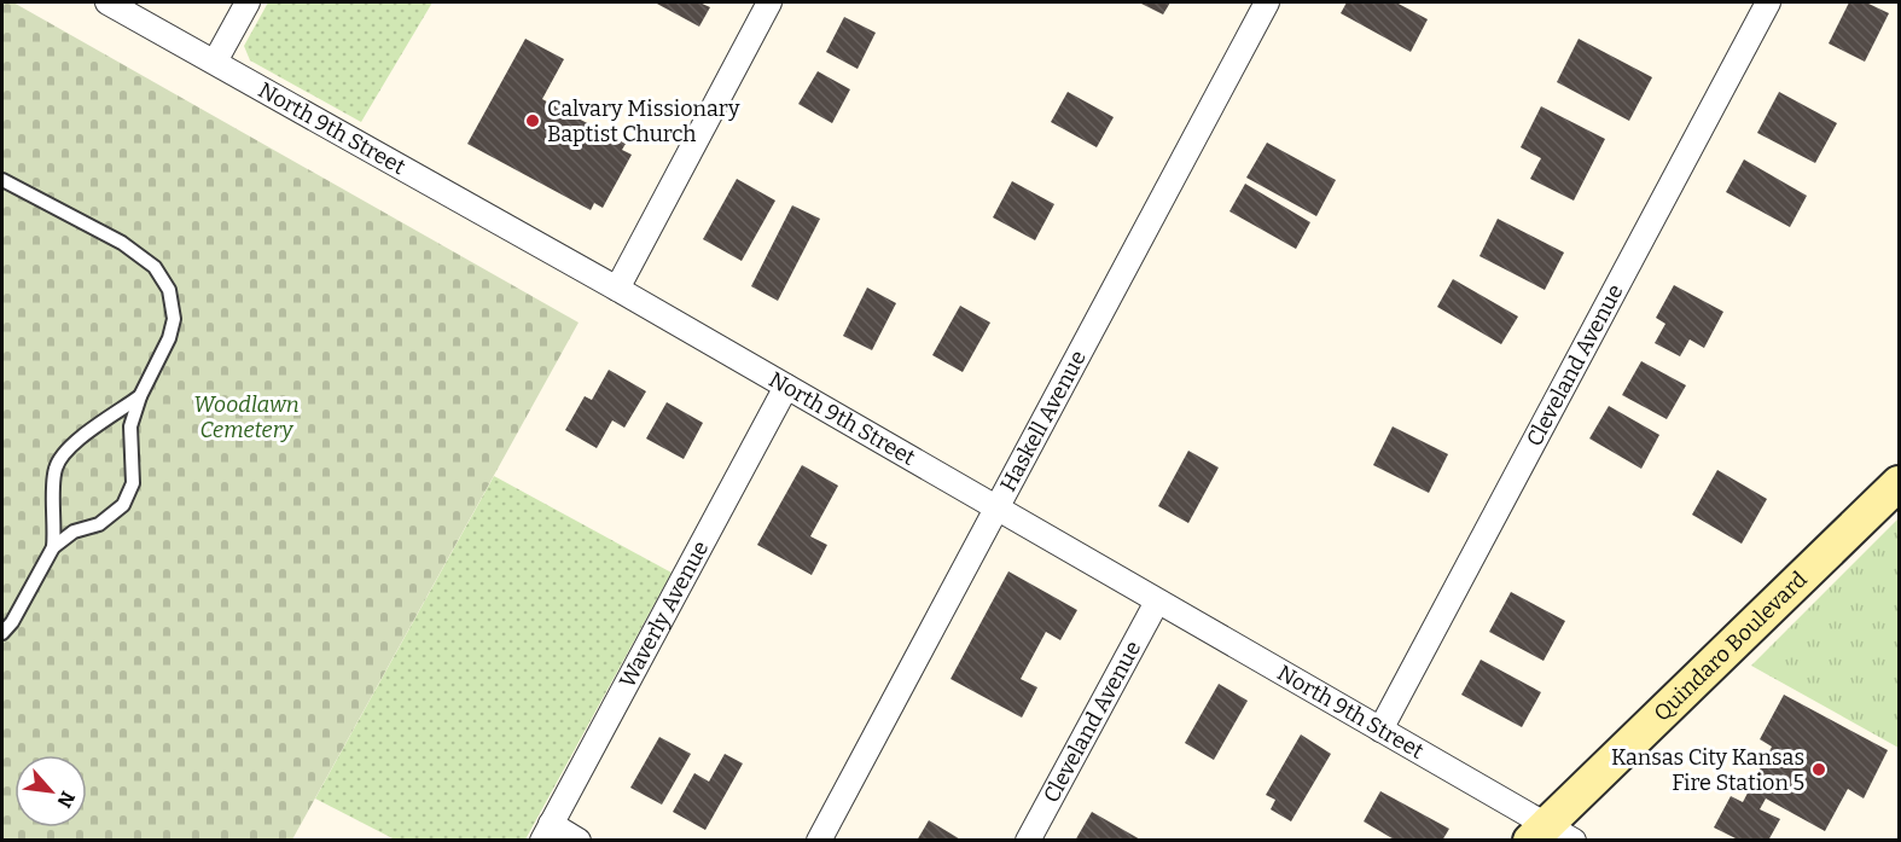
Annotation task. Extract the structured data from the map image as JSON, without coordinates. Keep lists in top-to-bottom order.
{
  "streets": {
    "main road": ["Quindaro Boulevard"],
    "street": [
      "North 9th Street",
      "Cleveland Avenue",
      "Haskell Avenue",
      "Waverly Avenue"
    ]
  },
  "crossings": [
    ["North 9th Street", "Cleveland Avenue"],
    ["North 9th Street", "Haskell Avenue"],
    ["North 9th Street", "Waverly Avenue"],
    ["North 9th Street", "Quindaro Boulevard"]
  ],
  "parks": ["Woodlawn Cemetery"],
  "places": ["Calvary Missionary Baptist Church", "Kansas City Kansas Fire Station 5"],
  "north": "bottom right"
}
